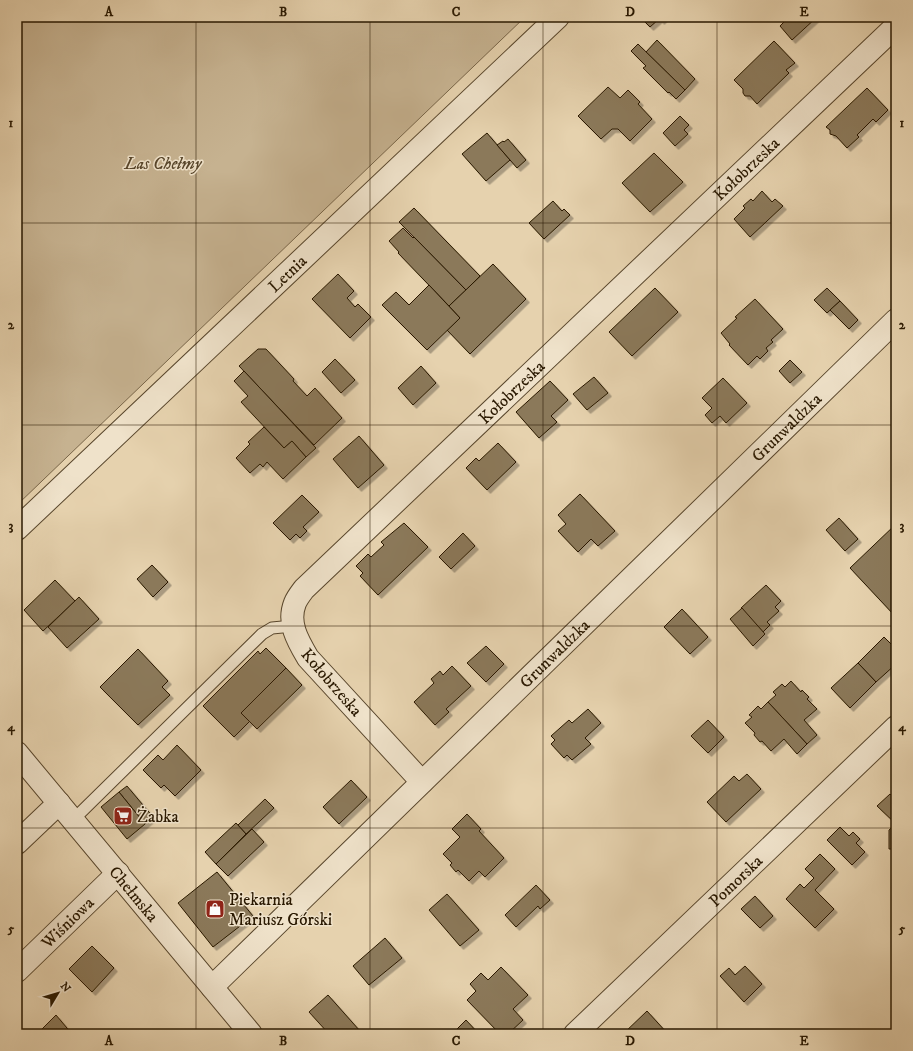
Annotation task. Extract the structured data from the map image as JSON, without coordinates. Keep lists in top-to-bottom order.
{
  "streets": {
    "street": [
      "Kołobrzeska",
      "Letnia",
      "Grunwaldzka",
      "Pomorska",
      "Chełmska",
      "Wiśniowa"
    ]
  },
  "crossings": [
    ["Kołobrzeska", "Grunwaldzka"],
    ["Grunwaldzka", "Chełmska"],
    ["Chełmska", "Wiśniowa"]
  ],
  "parks": ["Las Chełmy"],
  "places": {
    "supermarket": ["Żabka"],
    "shop": ["Piekarnia Mariusz Górski"]
  },
  "north": "top right",
  "grid": {
    "columns": [
      "A",
      "B",
      "C",
      "D",
      "E"
    ],
    "rows": [
      "1",
      "2",
      "3",
      "4",
      "5"
    ]
  }
}
